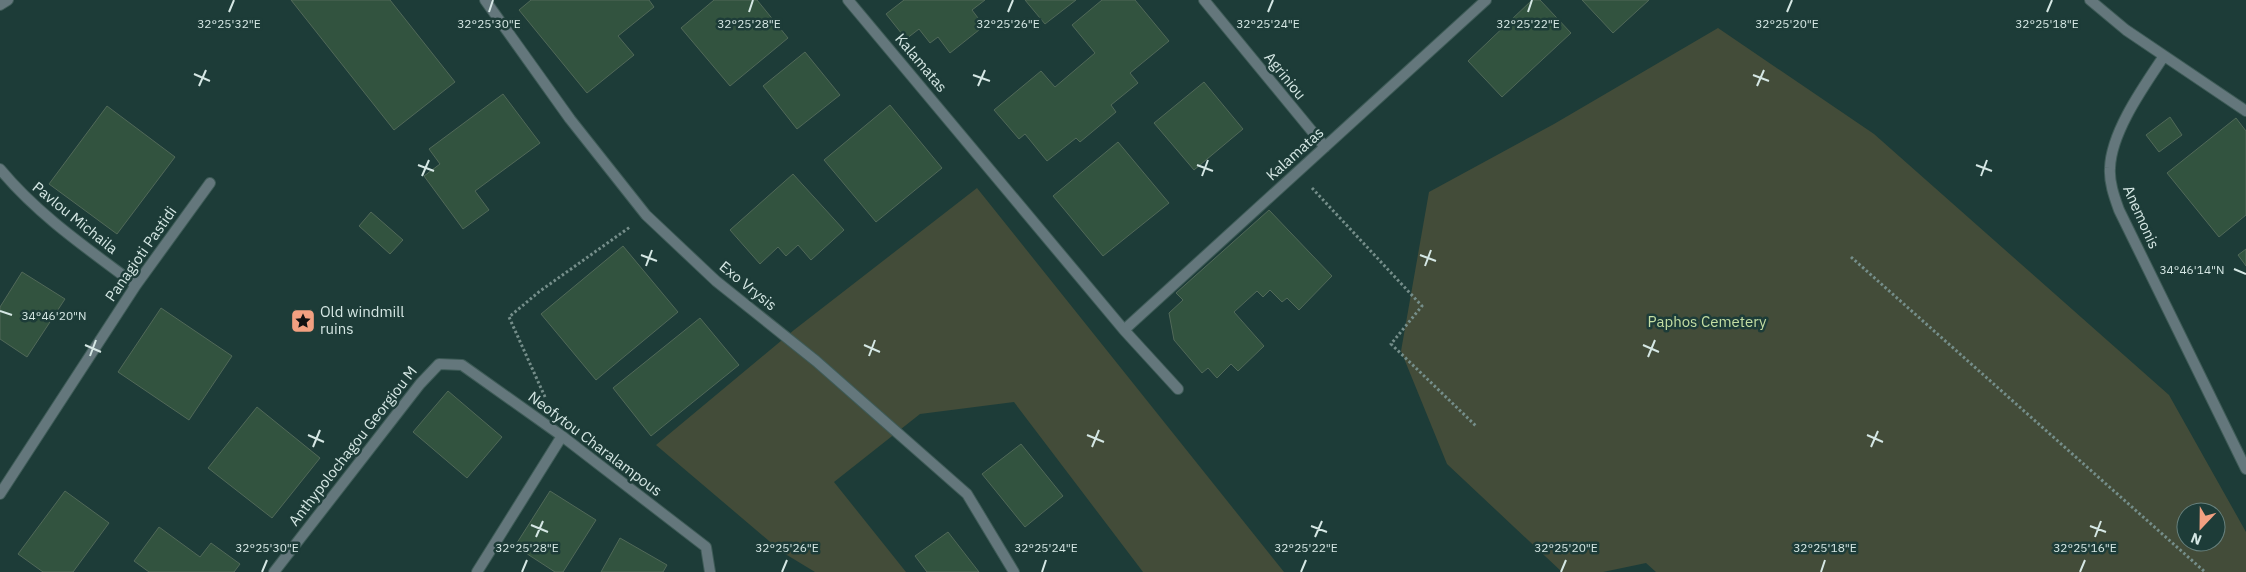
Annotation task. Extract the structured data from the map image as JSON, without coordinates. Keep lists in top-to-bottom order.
{
  "streets": {
    "street": [
      "Kalamatas",
      "Agriniou",
      "Anemonis",
      "Pavlou Michaila",
      "Panagioti Pastidi",
      "Exo Vrysis",
      "Neofytou Charalampous",
      "Anthypolochagou Georgiou M"
    ]
  },
  "crossings": [
    ["Kalamatas", "Agriniou"],
    ["Pavlou Michaila", "Panagioti Pastidi"],
    ["Neofytou Charalampous", "Anthypolochagou Georgiou M"]
  ],
  "parks": ["Paphos Cemetery"],
  "places": {
    "place": ["Old windmill ruins"]
  },
  "north": "bottom",
  "coordinates": [
    "32°25'26\"E",
    "32°25'24\"E",
    "32°25'20\"E",
    "32°25'18\"E",
    "32°25'32\"E",
    "32°25'30\"E",
    "32°25'28\"E",
    "32°25'22\"E",
    "34°46'14\"N",
    "34°46'20\"N",
    "32°25'16\"E"
  ]
}
